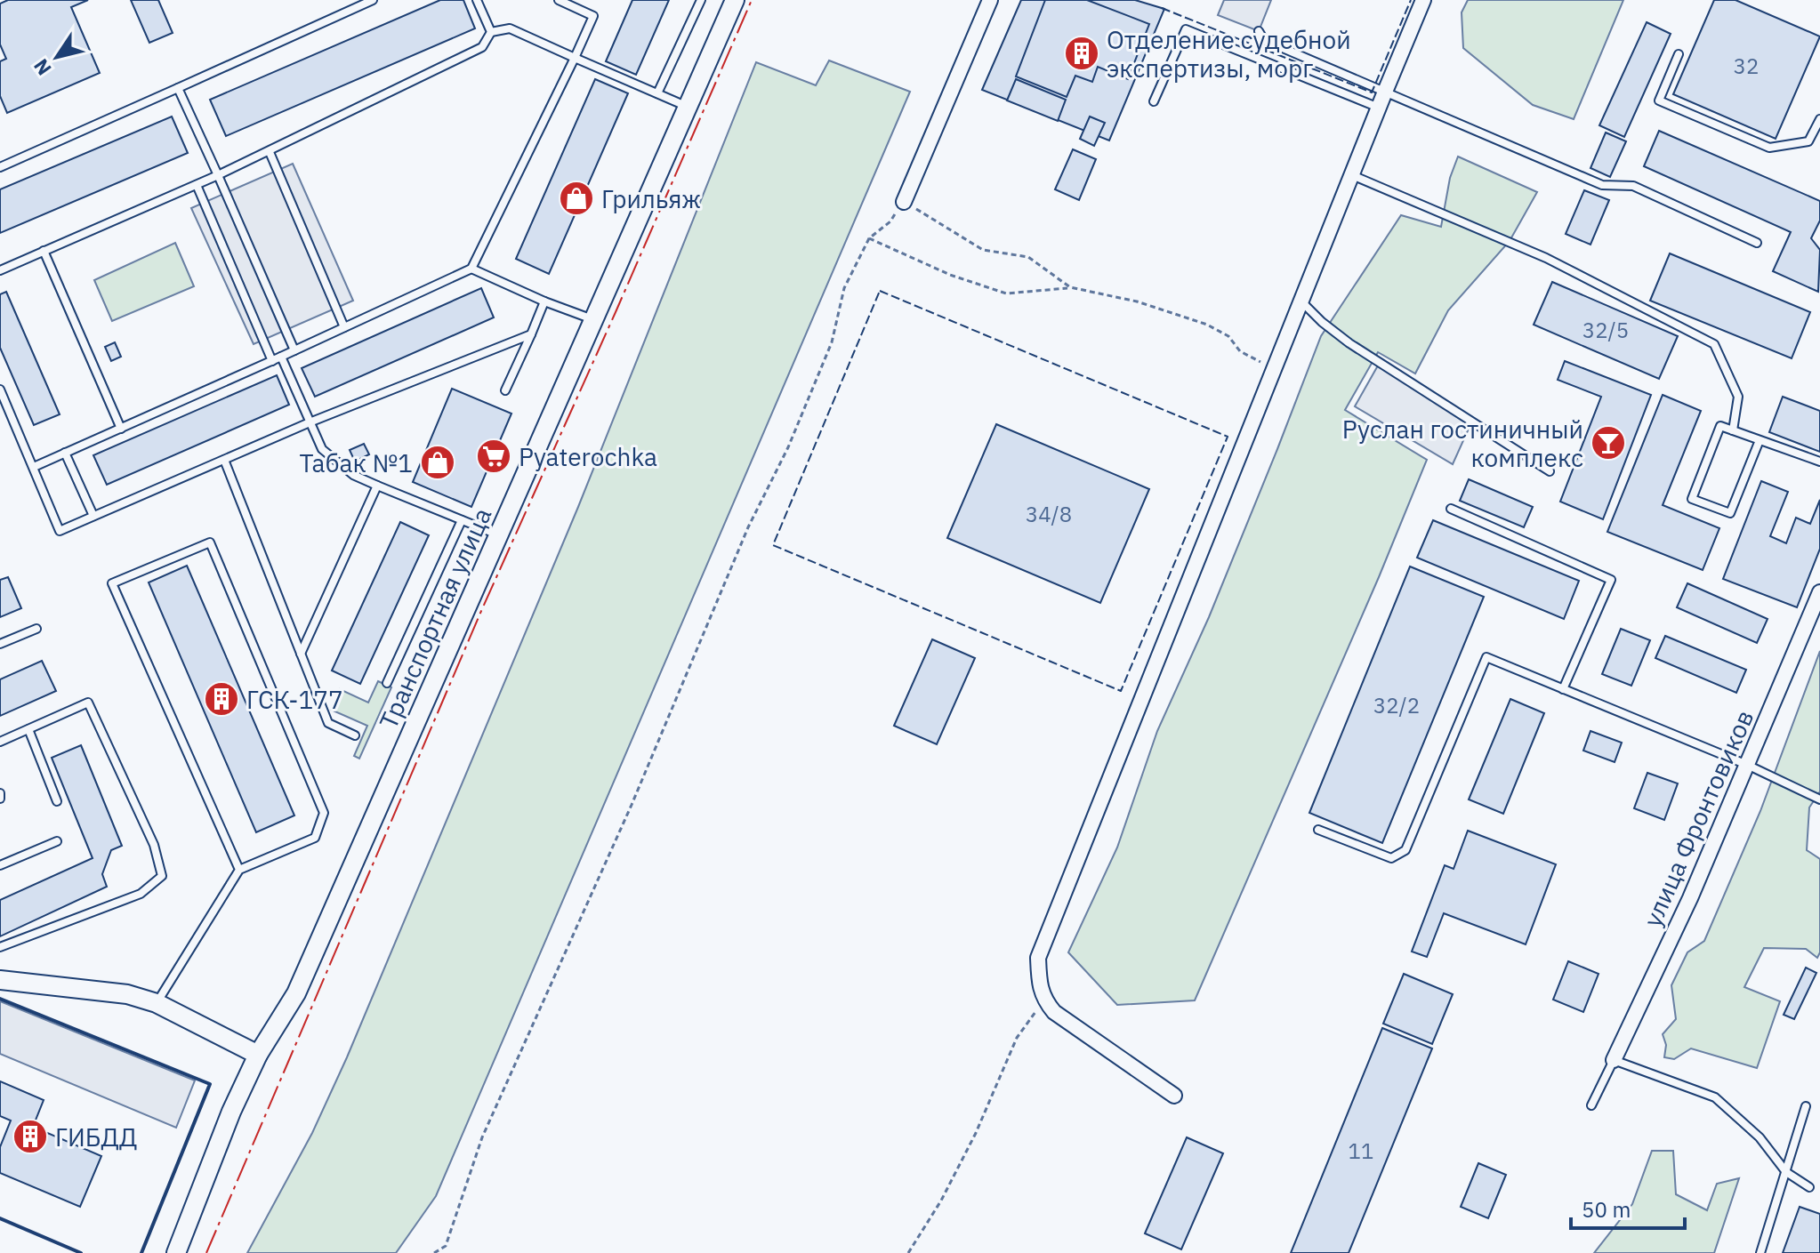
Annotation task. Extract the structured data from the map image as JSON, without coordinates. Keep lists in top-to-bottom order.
{
  "streets": {
    "street": ["Транспортная улица", "улица Фронтовиков"]
  },
  "places": {
    "building": ["Отделение судебной экспертизы, морг", "ГСК-177", "ГИБДД"],
    "shop": ["Грильяж", "Табак №1"],
    "bar": ["Руслан гостиничный комплекс"],
    "supermarket": ["Pyaterochka"]
  },
  "house_numbers": [
    "32",
    "32/5",
    "34/8",
    "32/2",
    "11"
  ],
  "scale_bar": "50 m",
  "north": "bottom left"
}
